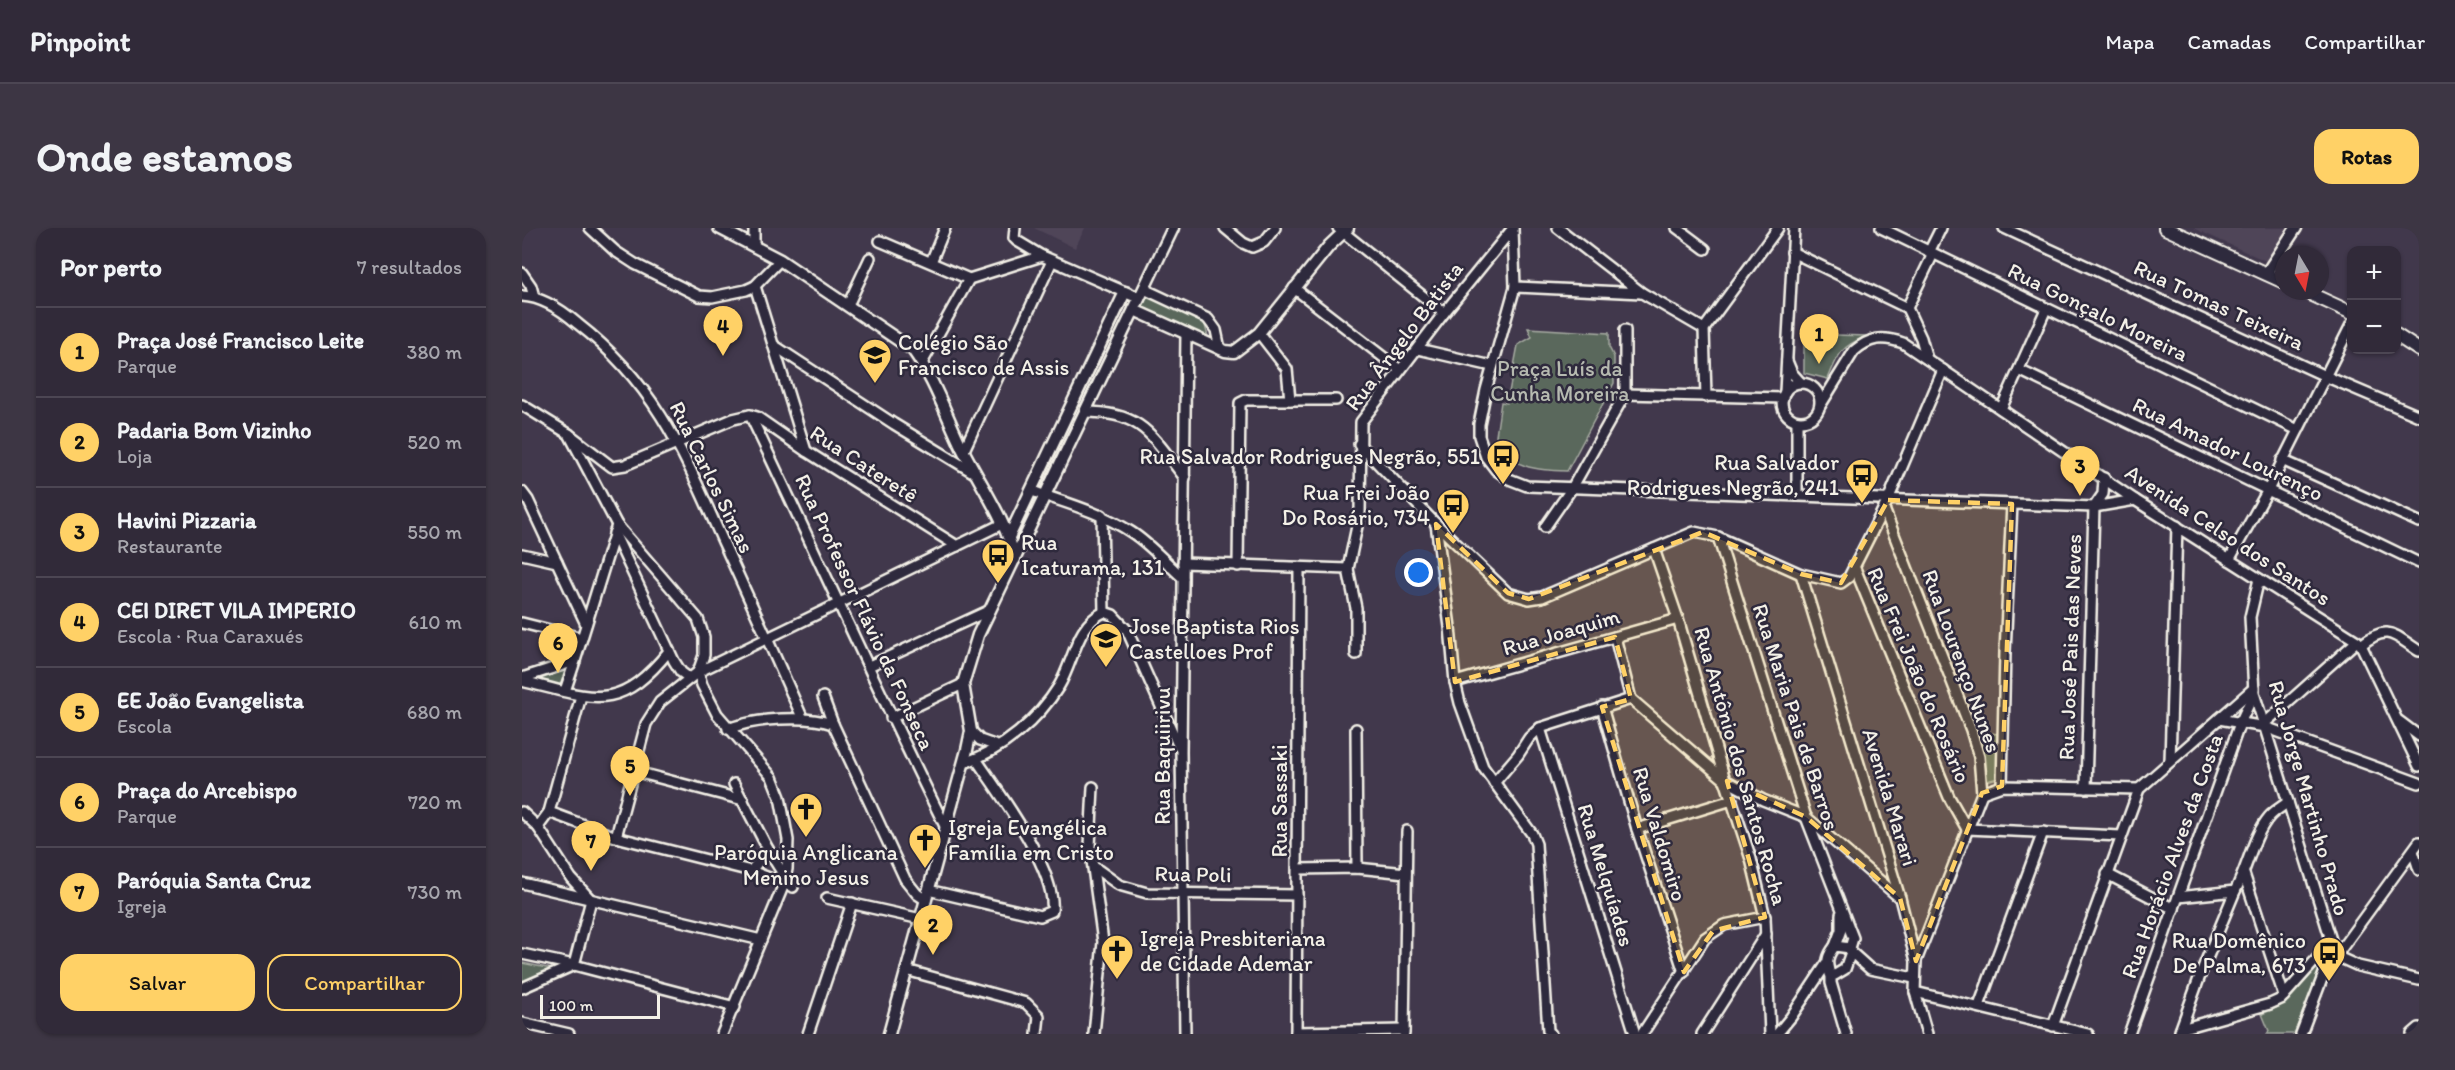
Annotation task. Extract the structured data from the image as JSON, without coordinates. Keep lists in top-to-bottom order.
{
  "streets": {
    "street": [
      "Rua Tomas Teixeira",
      "Rua Gonçalo Moreira",
      "Rua Ângelo Batista",
      "Rua Amador Lourenço",
      "Rua Cateretê",
      "Rua Carlos Simas",
      "Avenida Celso dos Santos",
      "Rua Professor Flávio da Fonseca",
      "Rua Joaquim",
      "Rua José Pais das Neves",
      "Rua Lourenço Nunes",
      "Rua Frei João do Rosário",
      "Rua Maria Pais de Barros",
      "Rua Baquiirivu",
      "Rua Antônio dos Santos Rocha",
      "Avenida Marari",
      "Rua Jorge Martinho Prado",
      "Rua Sassaki",
      "Rua Valdomiro",
      "Rua Horácio Alves da Costa",
      "Rua Poli",
      "Rua Melquíades"
    ]
  },
  "crossings": [
    ["Rua Ângelo Batista", "Rua Frei João do Rosário"],
    ["Rua Cateretê", "Rua Professor Flávio da Fonseca"],
    ["Avenida Celso dos Santos", "Rua José Pais das Neves"],
    ["Avenida Celso dos Santos", "Rua Jorge Martinho Prado"],
    ["Rua Joaquim", "Rua Antônio dos Santos Rocha"],
    ["Rua Lourenço Nunes", "Rua Frei João do Rosário"],
    ["Rua Lourenço Nunes", "Avenida Marari"],
    ["Rua Frei João do Rosário", "Rua Maria Pais de Barros"],
    ["Rua Frei João do Rosário", "Rua Antônio dos Santos Rocha"],
    ["Rua Frei João do Rosário", "Avenida Marari"],
    ["Rua Baquiirivu", "Rua Poli"],
    ["Rua Jorge Martinho Prado", "Rua Horácio Alves da Costa"],
    ["Rua Sassaki", "Rua Poli"]
  ],
  "parks": ["Praça Luís da Cunha Moreira"],
  "places": {
    "school or university": ["Colégio São Francisco de Assis", "Jose Baptista Rios Castelloes Prof"],
    "bus stop": [
      "Rua Salvador Rodrigues Negrão, 551",
      "Rua Salvador Rodrigues Negrão, 241",
      "Rua Frei João Do Rosário, 734",
      "Rua Icaturama, 131",
      "Rua Domênico De Palma, 673"
    ],
    "church": ["Paróquia Anglicana Menino Jesus", "Igreja Evangélica Família em Cristo", "Igreja Presbiteriana de Cidade Ademar"]
  },
  "scale_bar": "100 m",
  "north": "bottom",
  "page": {
    "header": "Pinpoint",
    "nav": ["Mapa", "Camadas", "Compartilhar"],
    "buttons": [
      "Rotas",
      ["Salvar", "Compartilhar"]
    ],
    "title": "Onde estamos",
    "heading": ["Por perto", "7 resultados"],
    "map_buttons": ["+", "−"],
    "list": [
      {
        "mark": "1",
        "name": "Praça José Francisco Leite",
        "note": "Parque",
        "value": "380 m"
      },
      {
        "mark": "2",
        "name": "Padaria Bom Vizinho",
        "note": "Loja",
        "value": "520 m"
      },
      {
        "mark": "3",
        "name": "Havini Pizzaria",
        "note": "Restaurante",
        "value": "550 m"
      },
      {
        "mark": "4",
        "name": "CEI DIRET VILA IMPERIO",
        "note": "Escola · Rua Caraxués",
        "value": "610 m"
      },
      {
        "mark": "5",
        "name": "EE João Evangelista",
        "note": "Escola",
        "value": "680 m"
      },
      {
        "mark": "6",
        "name": "Praça do Arcebispo",
        "note": "Parque",
        "value": "720 m"
      },
      {
        "mark": "7",
        "name": "Paróquia Santa Cruz",
        "note": "Igreja",
        "value": "730 m"
      }
    ],
    "pins": [
      "4",
      "1",
      "3",
      "6",
      "5",
      "7",
      "2"
    ],
    "scale": "100 m"
  }
}
